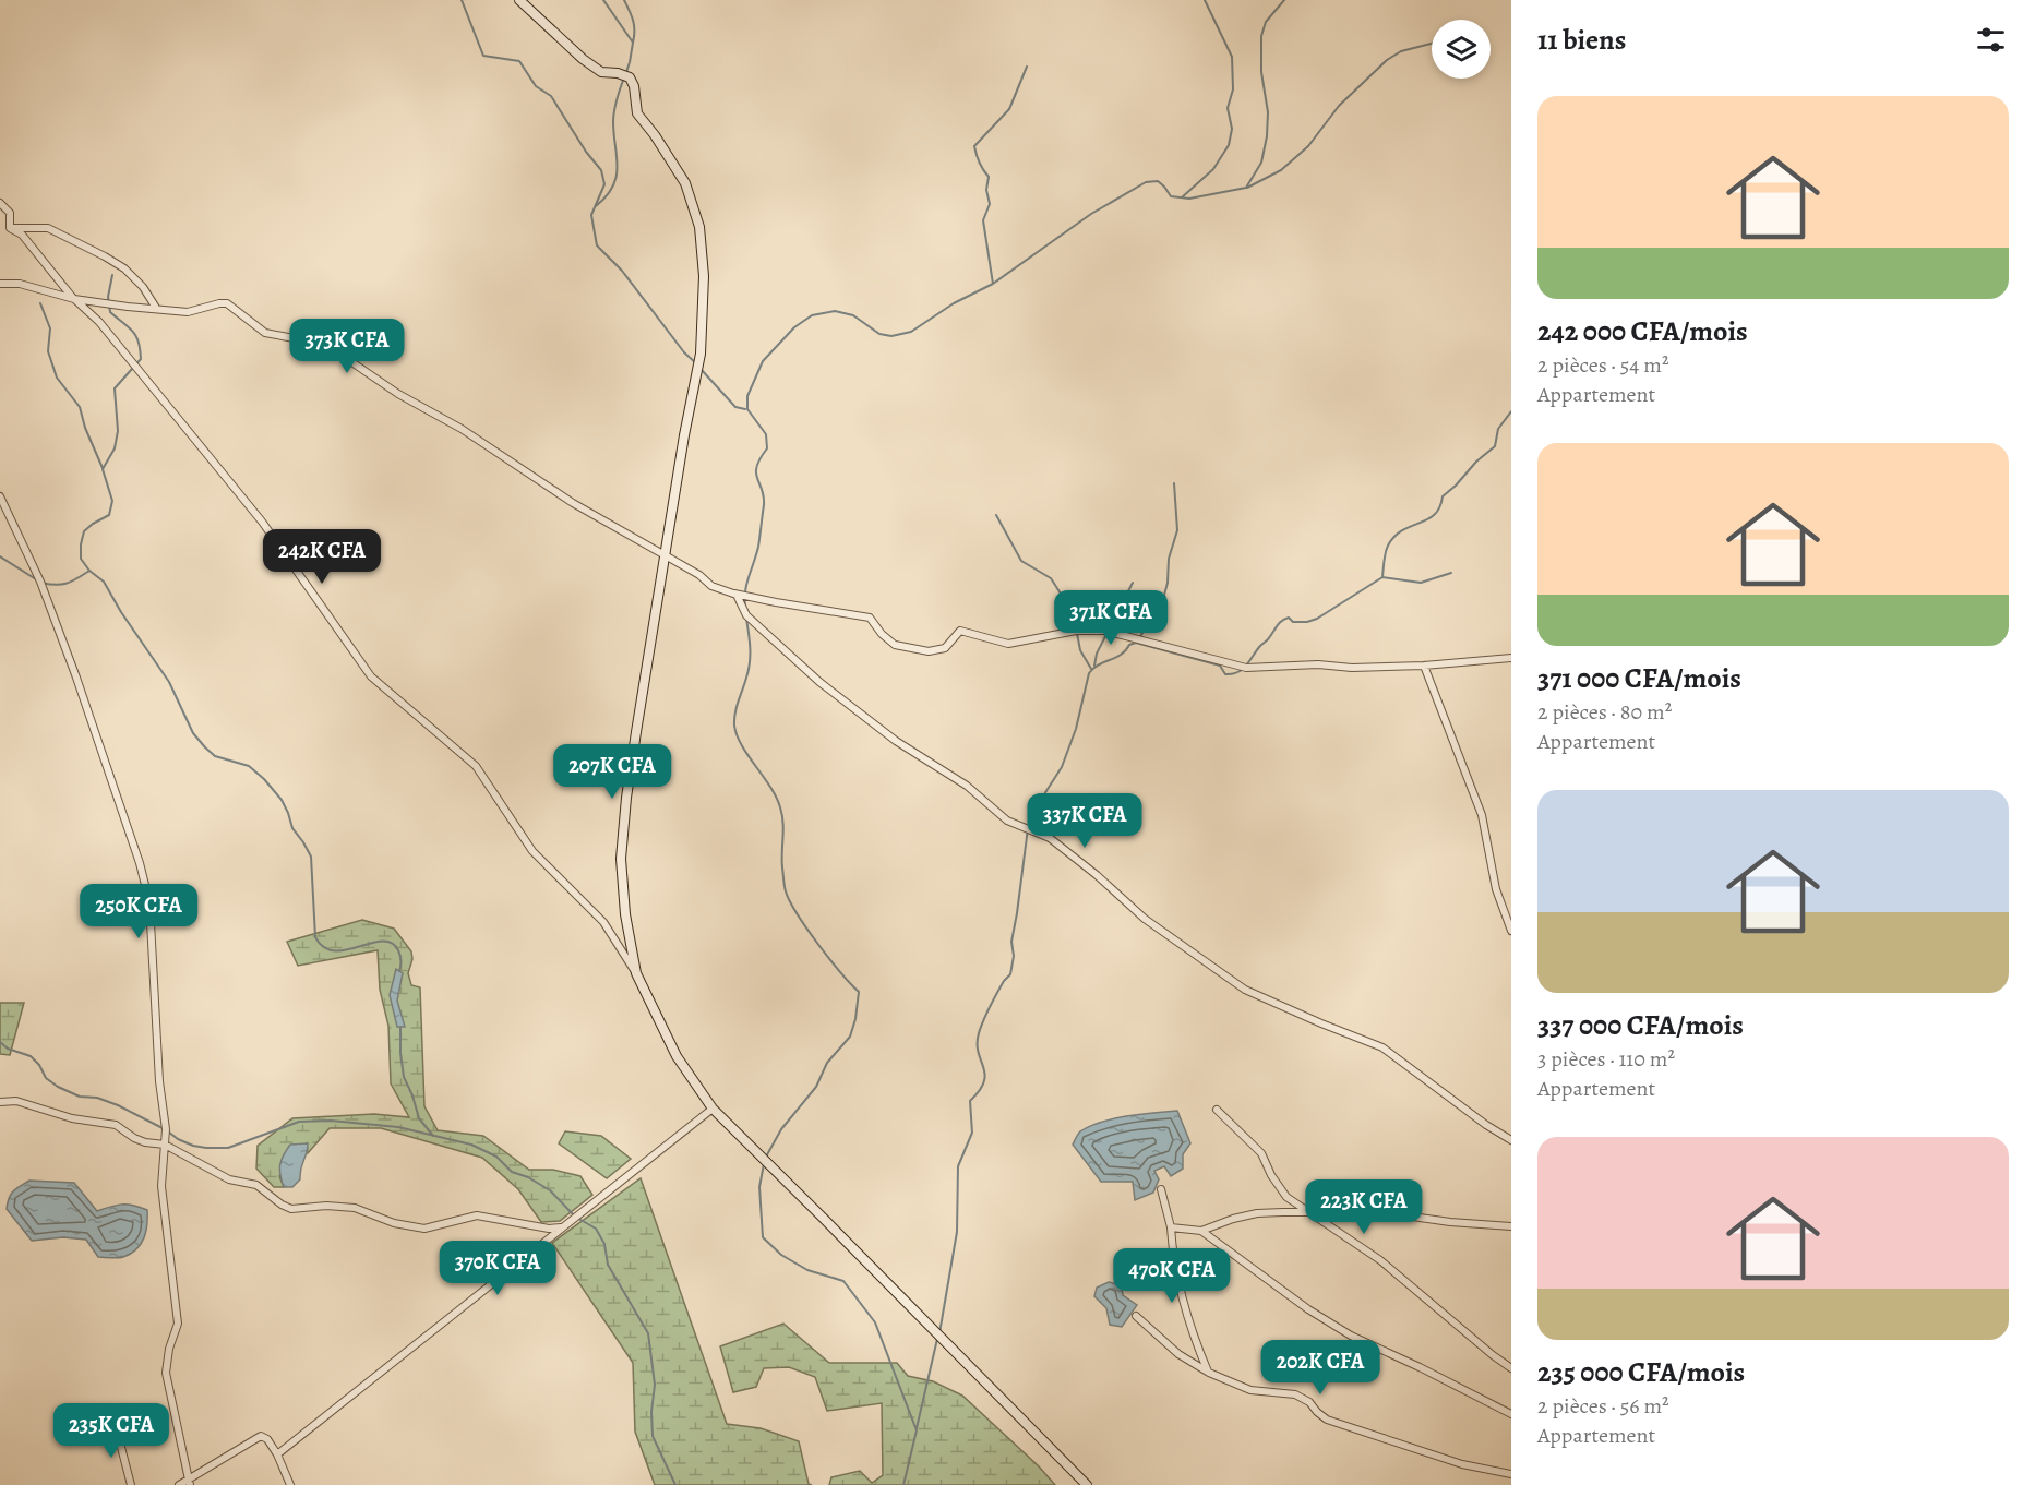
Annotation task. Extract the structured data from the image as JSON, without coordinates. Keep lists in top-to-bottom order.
{
  "page": {
    "heading": "11 biens",
    "list": [
      {
        "name": "242 000 CFA/mois",
        "note": "2 pièces · 54 m² · Appartement"
      },
      {
        "name": "371 000 CFA/mois",
        "note": "2 pièces · 80 m² · Appartement"
      },
      {
        "name": "337 000 CFA/mois",
        "note": "3 pièces · 110 m² · Appartement"
      },
      {
        "name": "235 000 CFA/mois",
        "note": "2 pièces · 56 m² · Appartement"
      }
    ],
    "price": [
      "373K CFA",
      "242K CFA",
      "371K CFA",
      "207K CFA",
      "337K CFA",
      "250K CFA",
      "223K CFA",
      "370K CFA",
      "470K CFA",
      "202K CFA",
      "235K CFA"
    ]
  }
}
